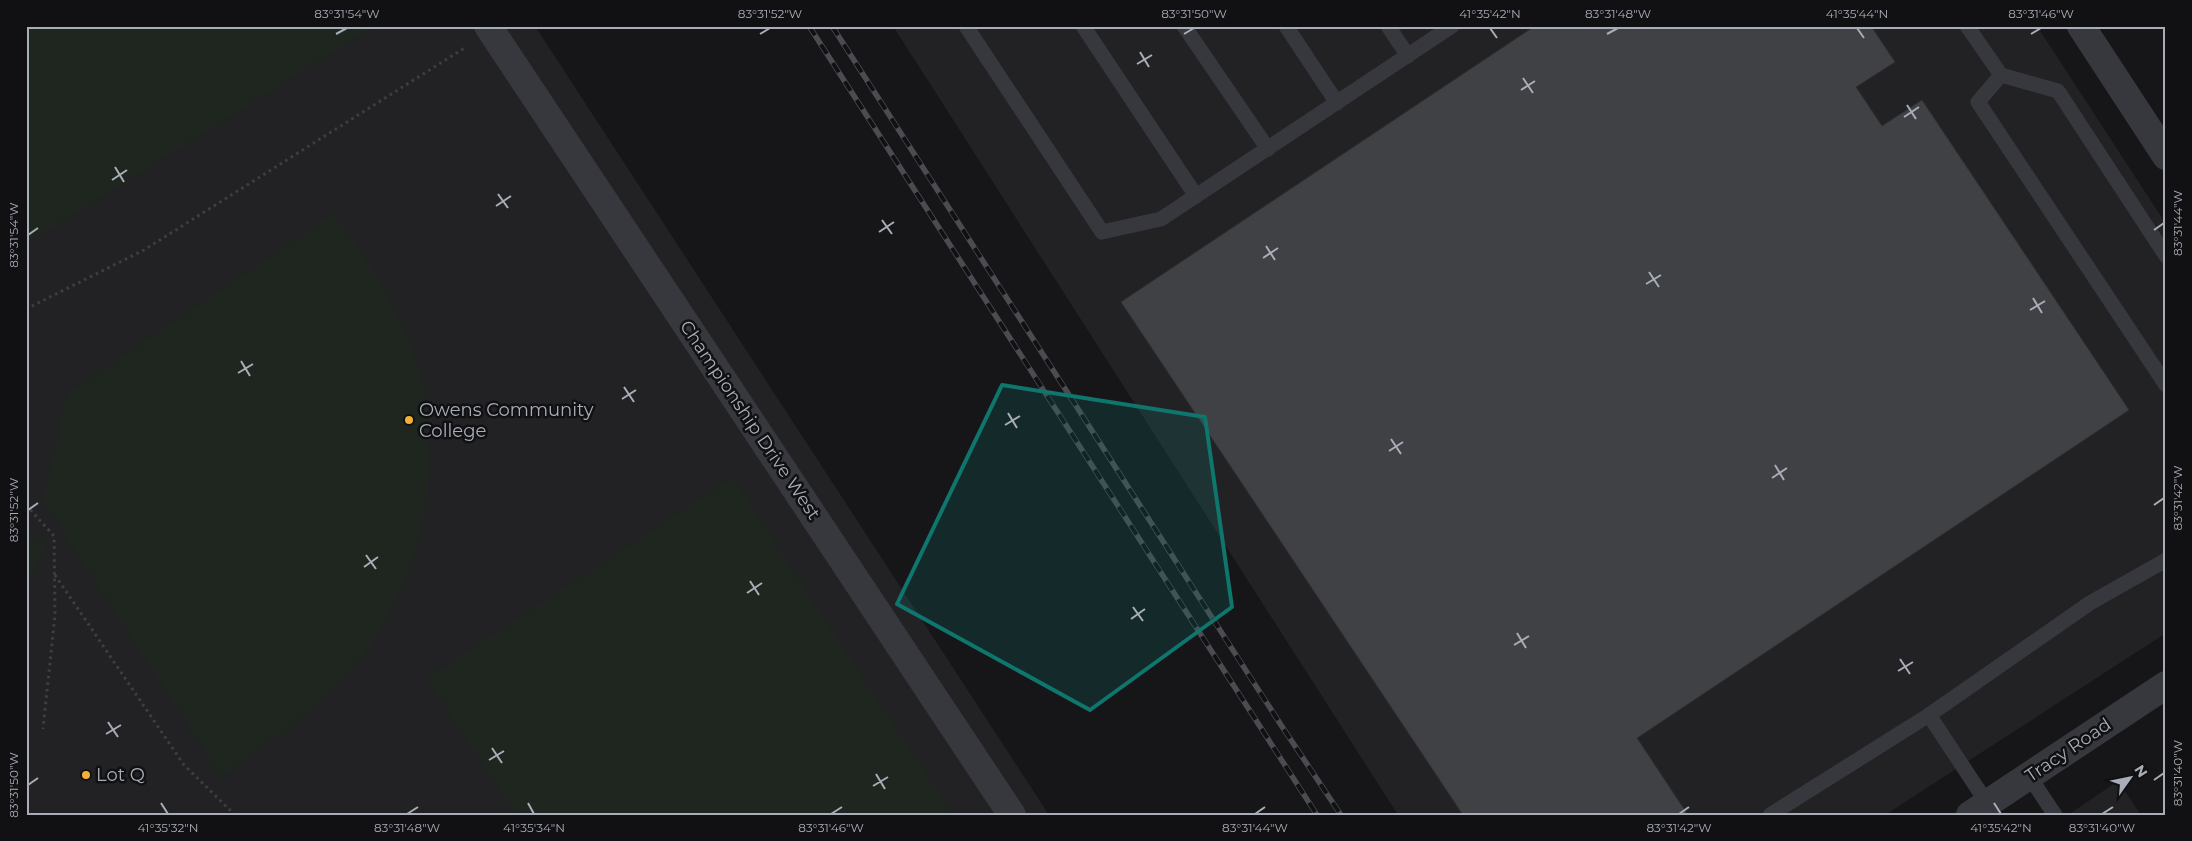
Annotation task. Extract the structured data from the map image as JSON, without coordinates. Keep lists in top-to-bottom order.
{
  "streets": {
    "street": ["Championship Drive West", "Tracy Road"]
  },
  "places": ["Owens Community College", "Lot Q"],
  "north": "top right",
  "coordinates": [
    "83°31'54\"W",
    "83°31'52\"W",
    "83°31'50\"W",
    "41°35'42\"N",
    "83°31'48\"W",
    "41°35'44\"N",
    "83°31'46\"W",
    "83°31'44\"W",
    "83°31'42\"W",
    "83°31'40\"W",
    "41°35'32\"N",
    "41°35'34\"N"
  ]
}
